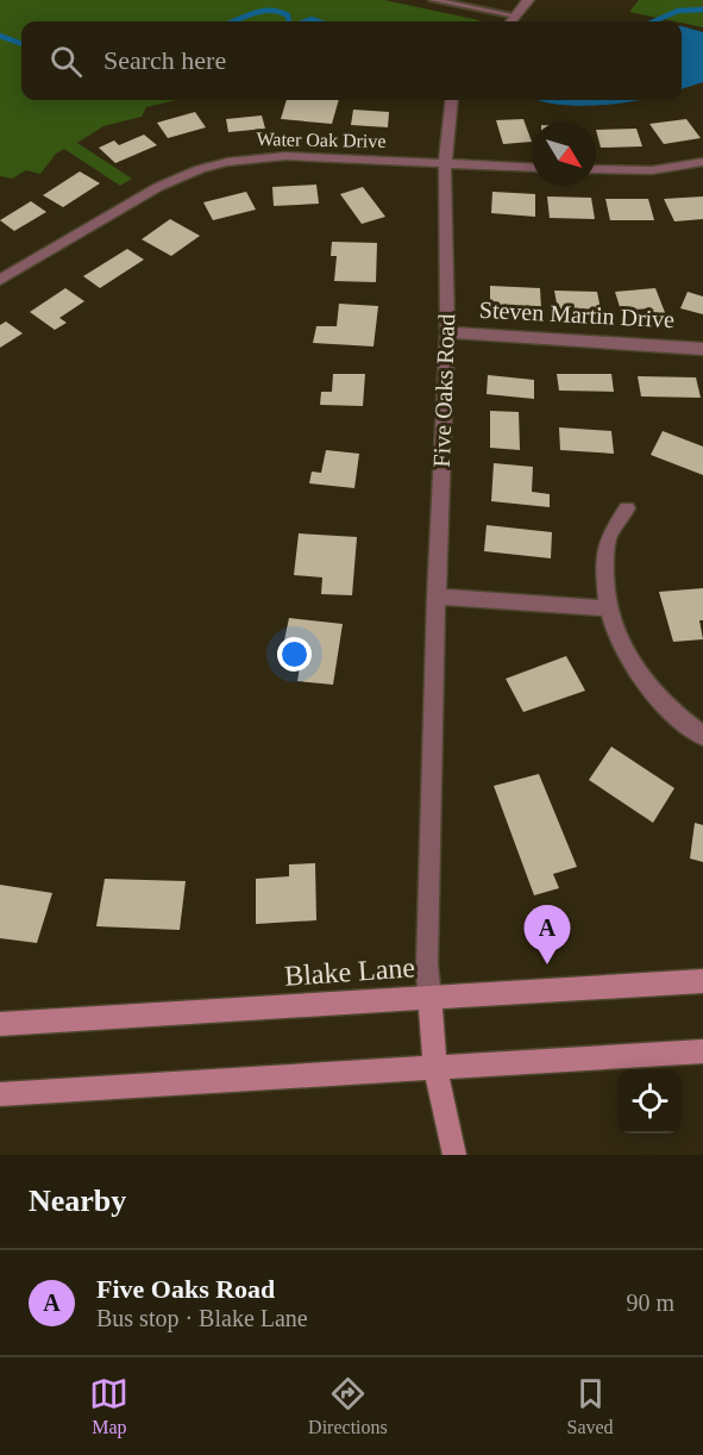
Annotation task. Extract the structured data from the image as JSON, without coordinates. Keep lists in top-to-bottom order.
{
  "streets": {
    "main road": ["Five Oaks Road", "Blake Lane"],
    "street": ["Water Oak Drive", "Steven Martin Drive"]
  },
  "crossings": [
    ["Water Oak Drive", "Five Oaks Road"],
    ["Steven Martin Drive", "Five Oaks Road"],
    ["Five Oaks Road", "Blake Lane"]
  ],
  "north": "bottom right",
  "page": {
    "search": "Search here",
    "pins": "A",
    "heading": "Nearby",
    "list": [
      {
        "mark": "A",
        "name": "Five Oaks Road",
        "note": "Bus stop · Blake Lane",
        "value": "90 m"
      }
    ],
    "nav": ["Map", "Directions", "Saved"]
  }
}
